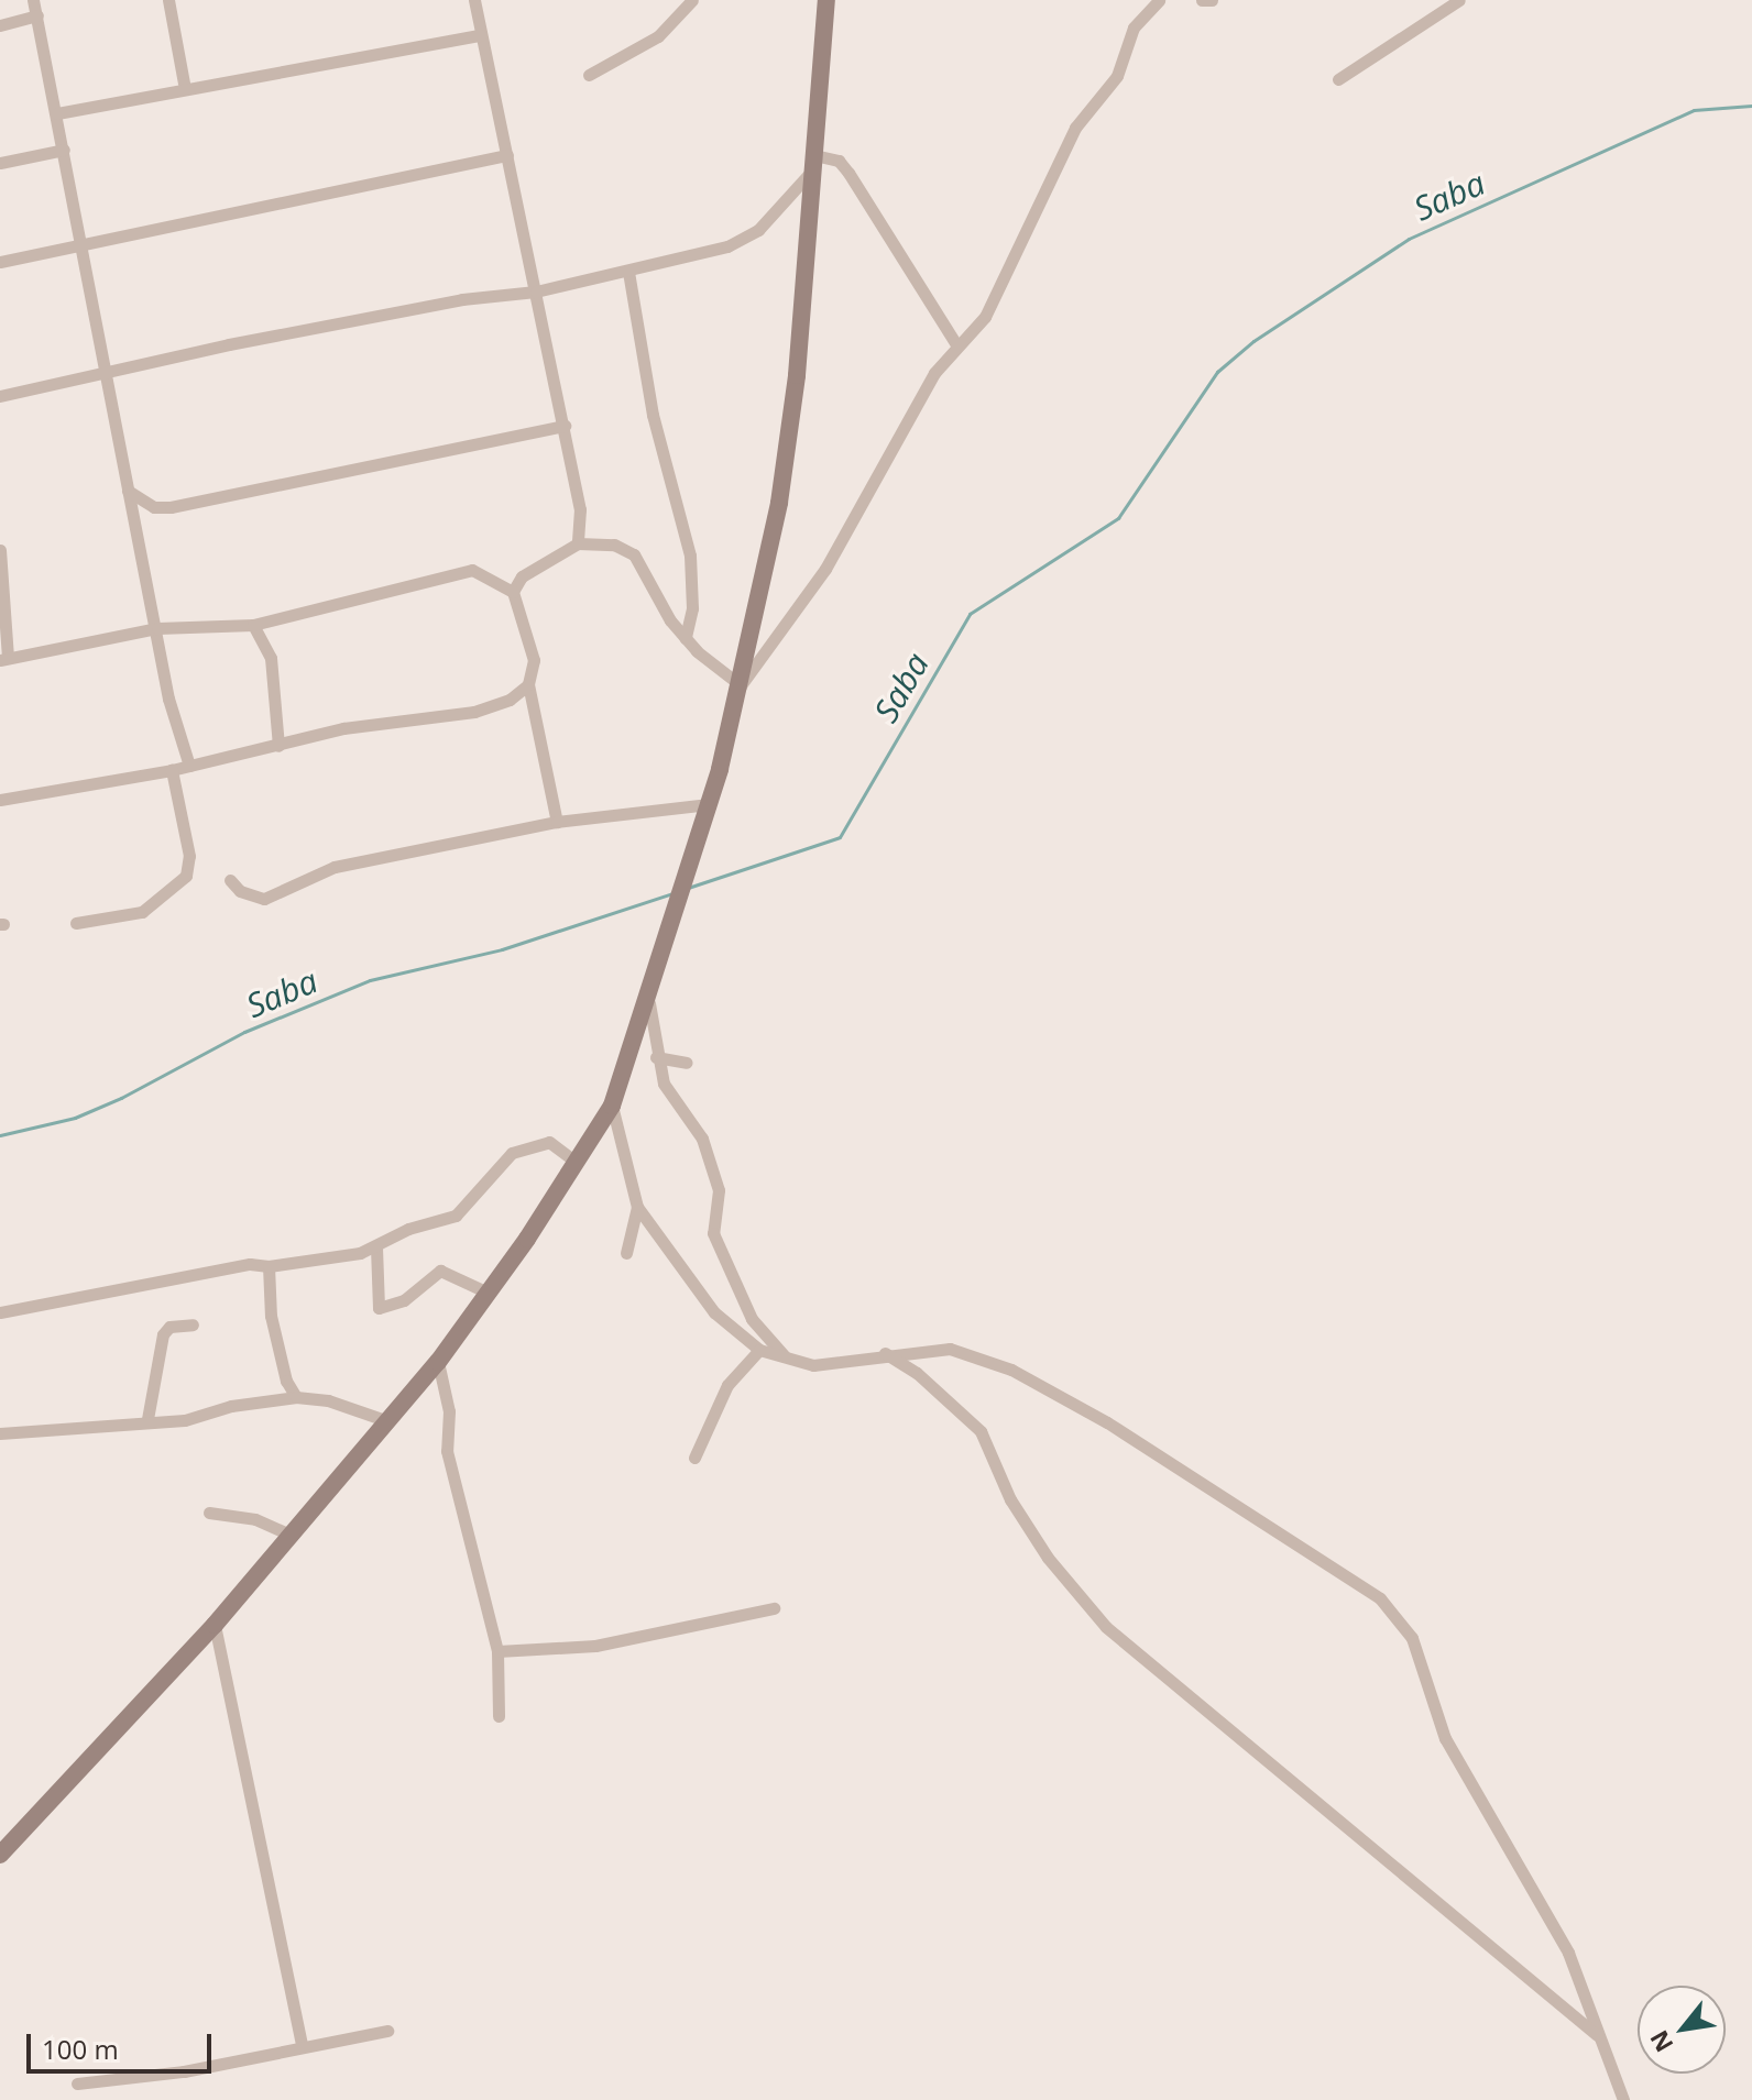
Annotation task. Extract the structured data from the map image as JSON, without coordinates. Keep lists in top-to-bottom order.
{
  "water": ["Saba"],
  "scale_bar": "100 m",
  "north": "bottom left"
}
